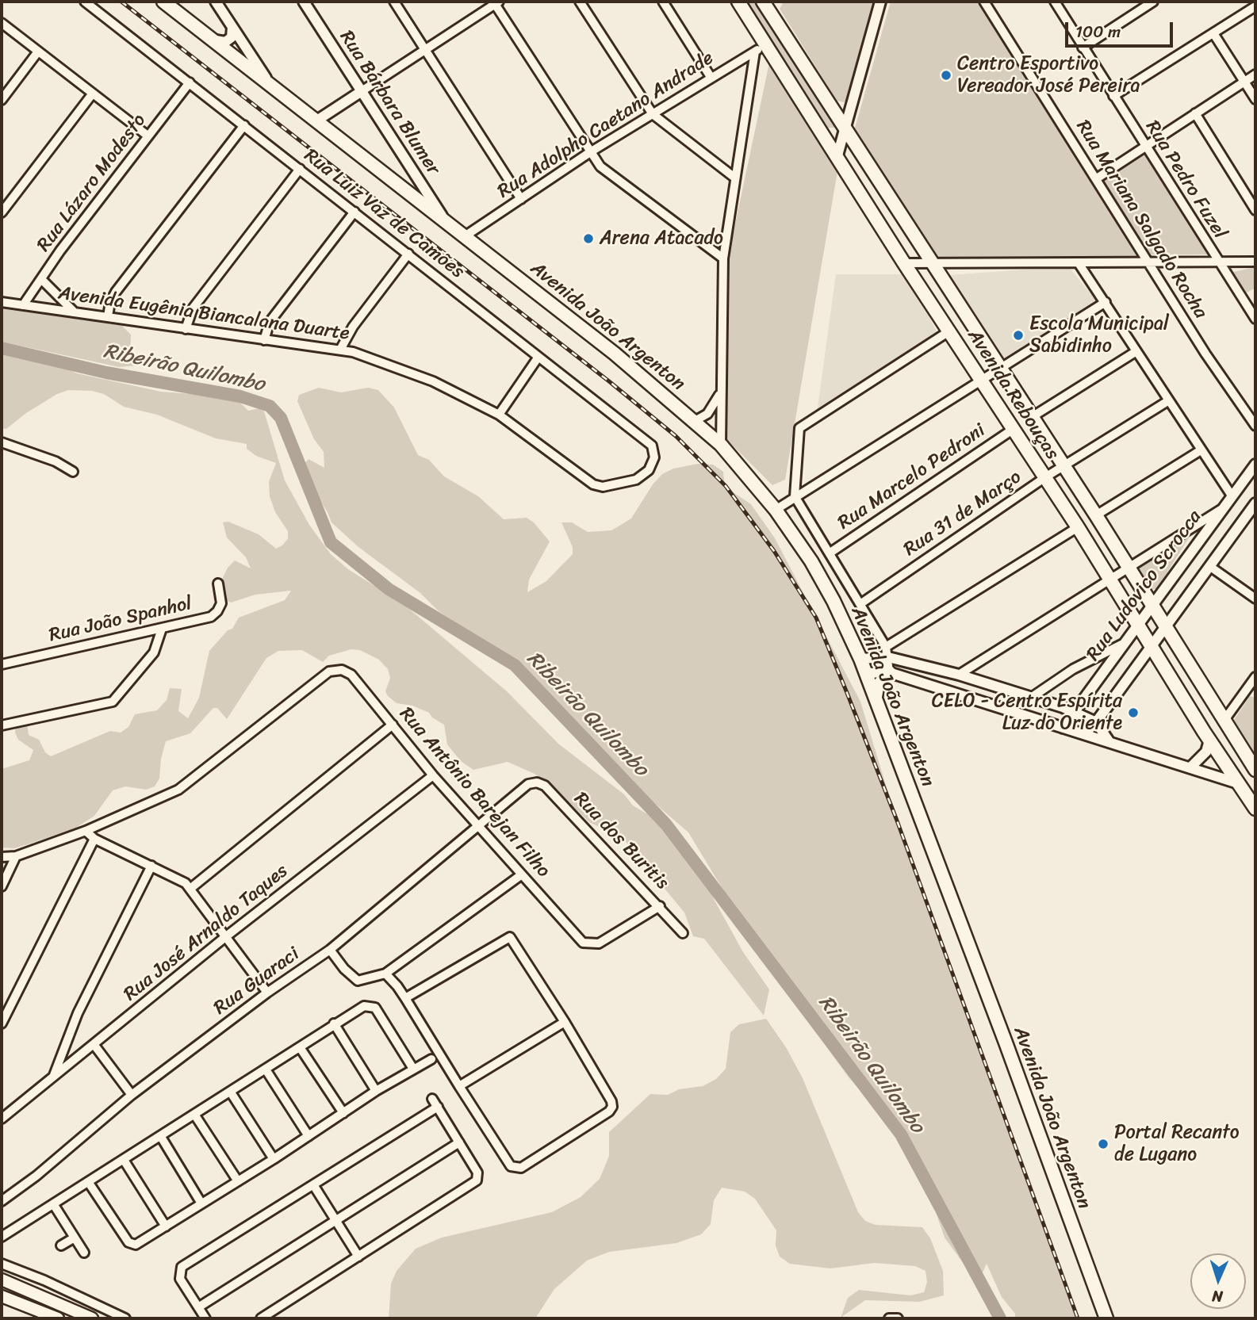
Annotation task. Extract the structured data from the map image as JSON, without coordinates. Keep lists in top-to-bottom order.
{
  "streets": {
    "main road": ["Avenida João Argenton", "Avenida Rebouças"],
    "street": [
      "Rua Bárbara Blumer",
      "Rua Adolpho Caetano Andrade",
      "Rua Pedro Fuzel",
      "Rua Lázaro Modesto",
      "Rua Luiz Vaz de Camões",
      "Rua Mariana Salgado Rocha",
      "Avenida Eugênia Biancalana Duarte",
      "Rua Marcelo Pedroni",
      "Rua 31 de Março",
      "Rua Ludovico Scrocca",
      "Rua João Spanhol",
      "Rua Antônio Barejan Filho",
      "Rua dos Buritis",
      "Rua José Arnaldo Taques",
      "Rua Guaraci"
    ]
  },
  "crossings": [
    ["Rua Bárbara Blumer", "Avenida João Argenton"],
    ["Rua Adolpho Caetano Andrade", "Avenida João Argenton"],
    ["Rua Adolpho Caetano Andrade", "Avenida Rebouças"],
    ["Rua Lázaro Modesto", "Rua Luiz Vaz de Camões"],
    ["Rua Lázaro Modesto", "Avenida Eugênia Biancalana Duarte"],
    ["Rua Luiz Vaz de Camões", "Avenida Eugênia Biancalana Duarte"],
    ["Avenida Rebouças", "Rua Marcelo Pedroni"],
    ["Avenida Rebouças", "Rua 31 de Março"],
    ["Avenida Rebouças", "Rua Ludovico Scrocca"],
    ["Rua Antônio Barejan Filho", "Rua dos Buritis"],
    ["Rua Antônio Barejan Filho", "Rua José Arnaldo Taques"],
    ["Rua Antônio Barejan Filho", "Rua Guaraci"],
    ["Rua dos Buritis", "Rua Guaraci"]
  ],
  "water": ["Ribeirão Quilombo"],
  "places": [
    "Centro Esportivo Vereador José Pereira",
    "Arena Atacado",
    "Escola Municipal Sabidinho",
    "CELO - Centro Espírita Luz do Oriente",
    "Portal Recanto de Lugano"
  ],
  "scale_bar": "100 m",
  "north": "bottom"
}
